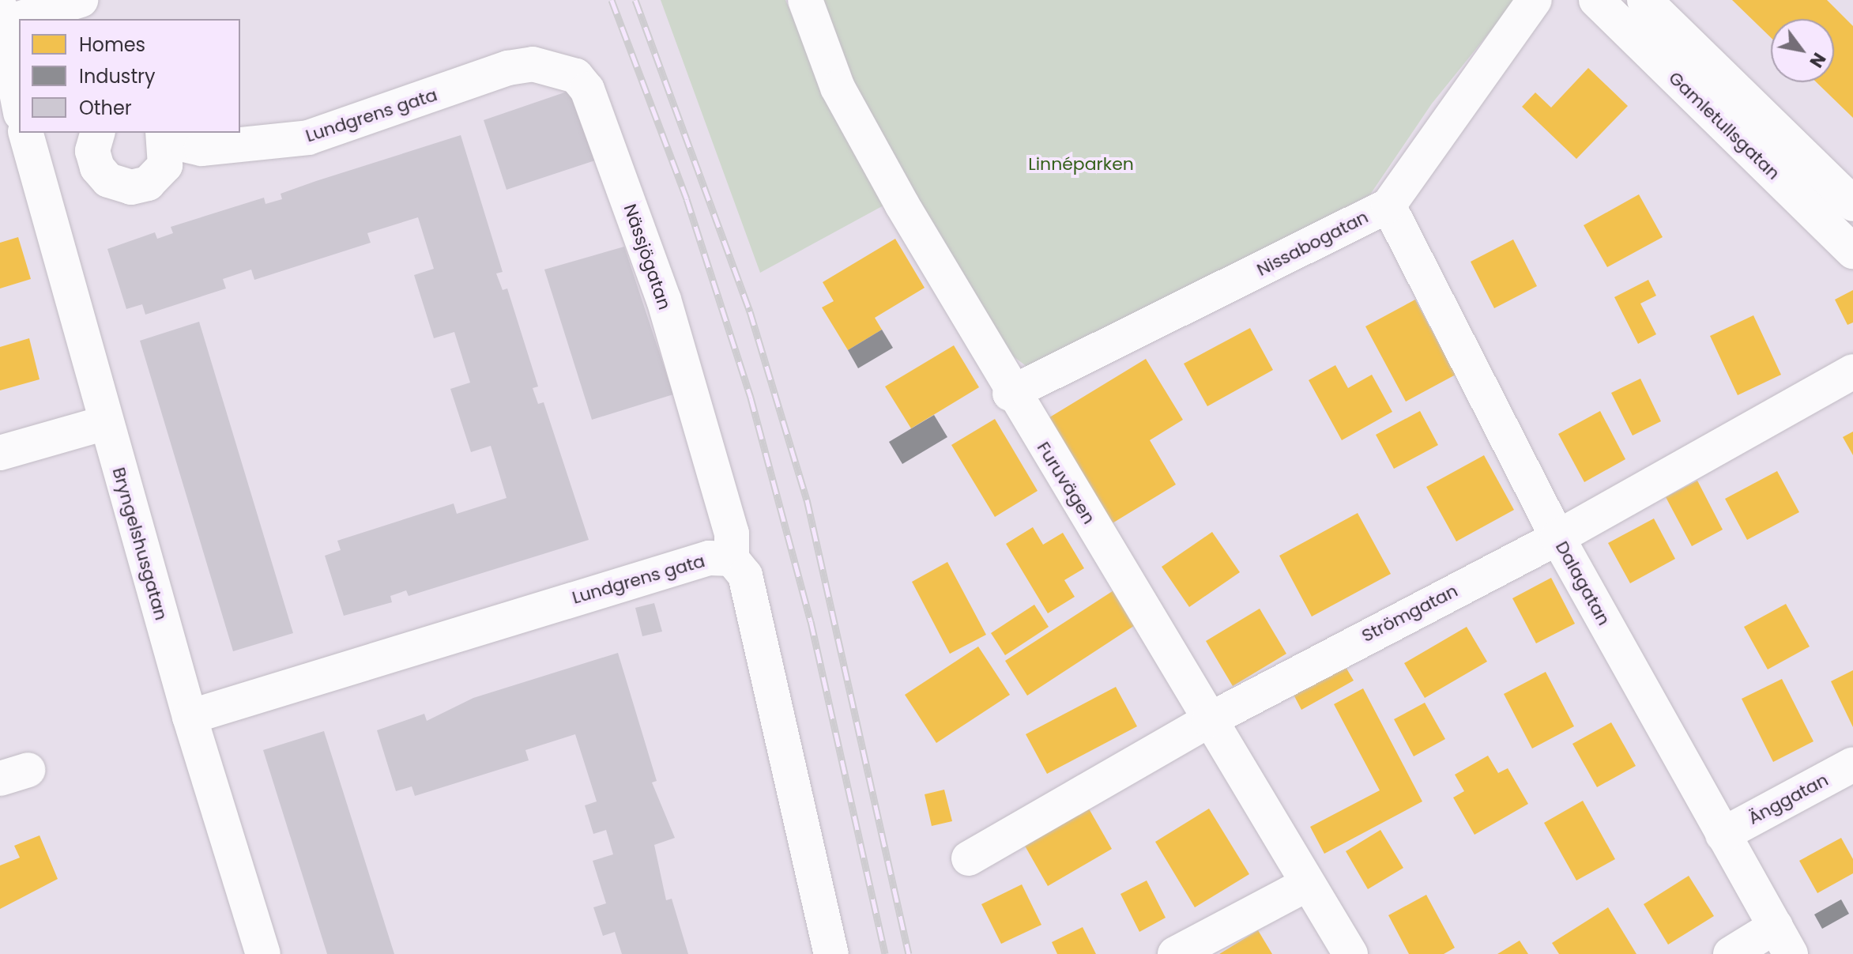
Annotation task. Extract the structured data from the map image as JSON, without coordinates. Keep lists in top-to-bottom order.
{
  "streets": {
    "street": [
      "Lundgrens gata",
      "Gamletullsgatan",
      "Nissabogatan",
      "Nässjögatan",
      "Furuvägen",
      "Bryngelshusgatan",
      "Dalagatan",
      "Strömgatan",
      "Änggatan"
    ]
  },
  "crossings": [
    ["Lundgrens gata", "Nässjögatan"],
    ["Lundgrens gata", "Bryngelshusgatan"],
    ["Nissabogatan", "Furuvägen"],
    ["Nissabogatan", "Dalagatan"],
    ["Furuvägen", "Strömgatan"],
    ["Dalagatan", "Strömgatan"],
    ["Dalagatan", "Änggatan"]
  ],
  "parks": ["Linnéparken"],
  "legend": ["Homes", "Industry", "Other"],
  "north": "bottom right"
}
